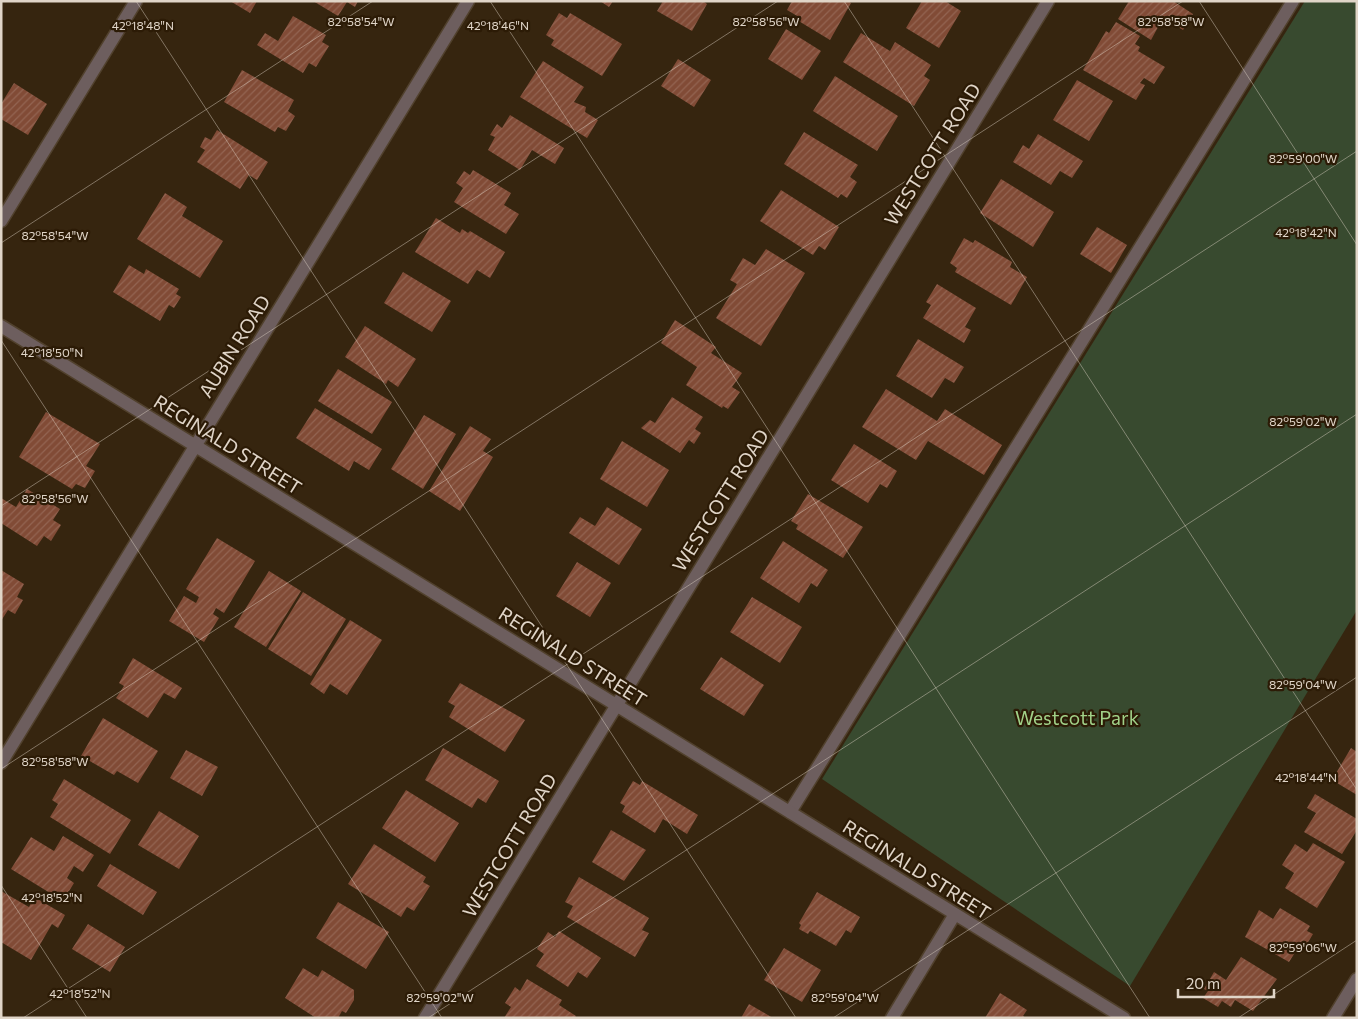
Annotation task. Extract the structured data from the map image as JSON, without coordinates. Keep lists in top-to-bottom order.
{
  "streets": {
    "street": ["WESTCOTT ROAD", "AUBIN ROAD", "REGINALD STREET"]
  },
  "crossings": [
    ["WESTCOTT ROAD", "REGINALD STREET"],
    ["AUBIN ROAD", "REGINALD STREET"]
  ],
  "parks": ["Westcott Park"],
  "scale_bar": "20 m",
  "coordinates": [
    "82°58'54\"W",
    "82°58'56\"W",
    "82°58'58\"W",
    "42°18'48\"N",
    "42°18'46\"N",
    "82°59'00\"W",
    "42°18'42\"N",
    "42°18'50\"N",
    "82°59'02\"W",
    "82°59'04\"W",
    "42°18'44\"N",
    "42°18'52\"N",
    "82°59'06\"W"
  ]
}
